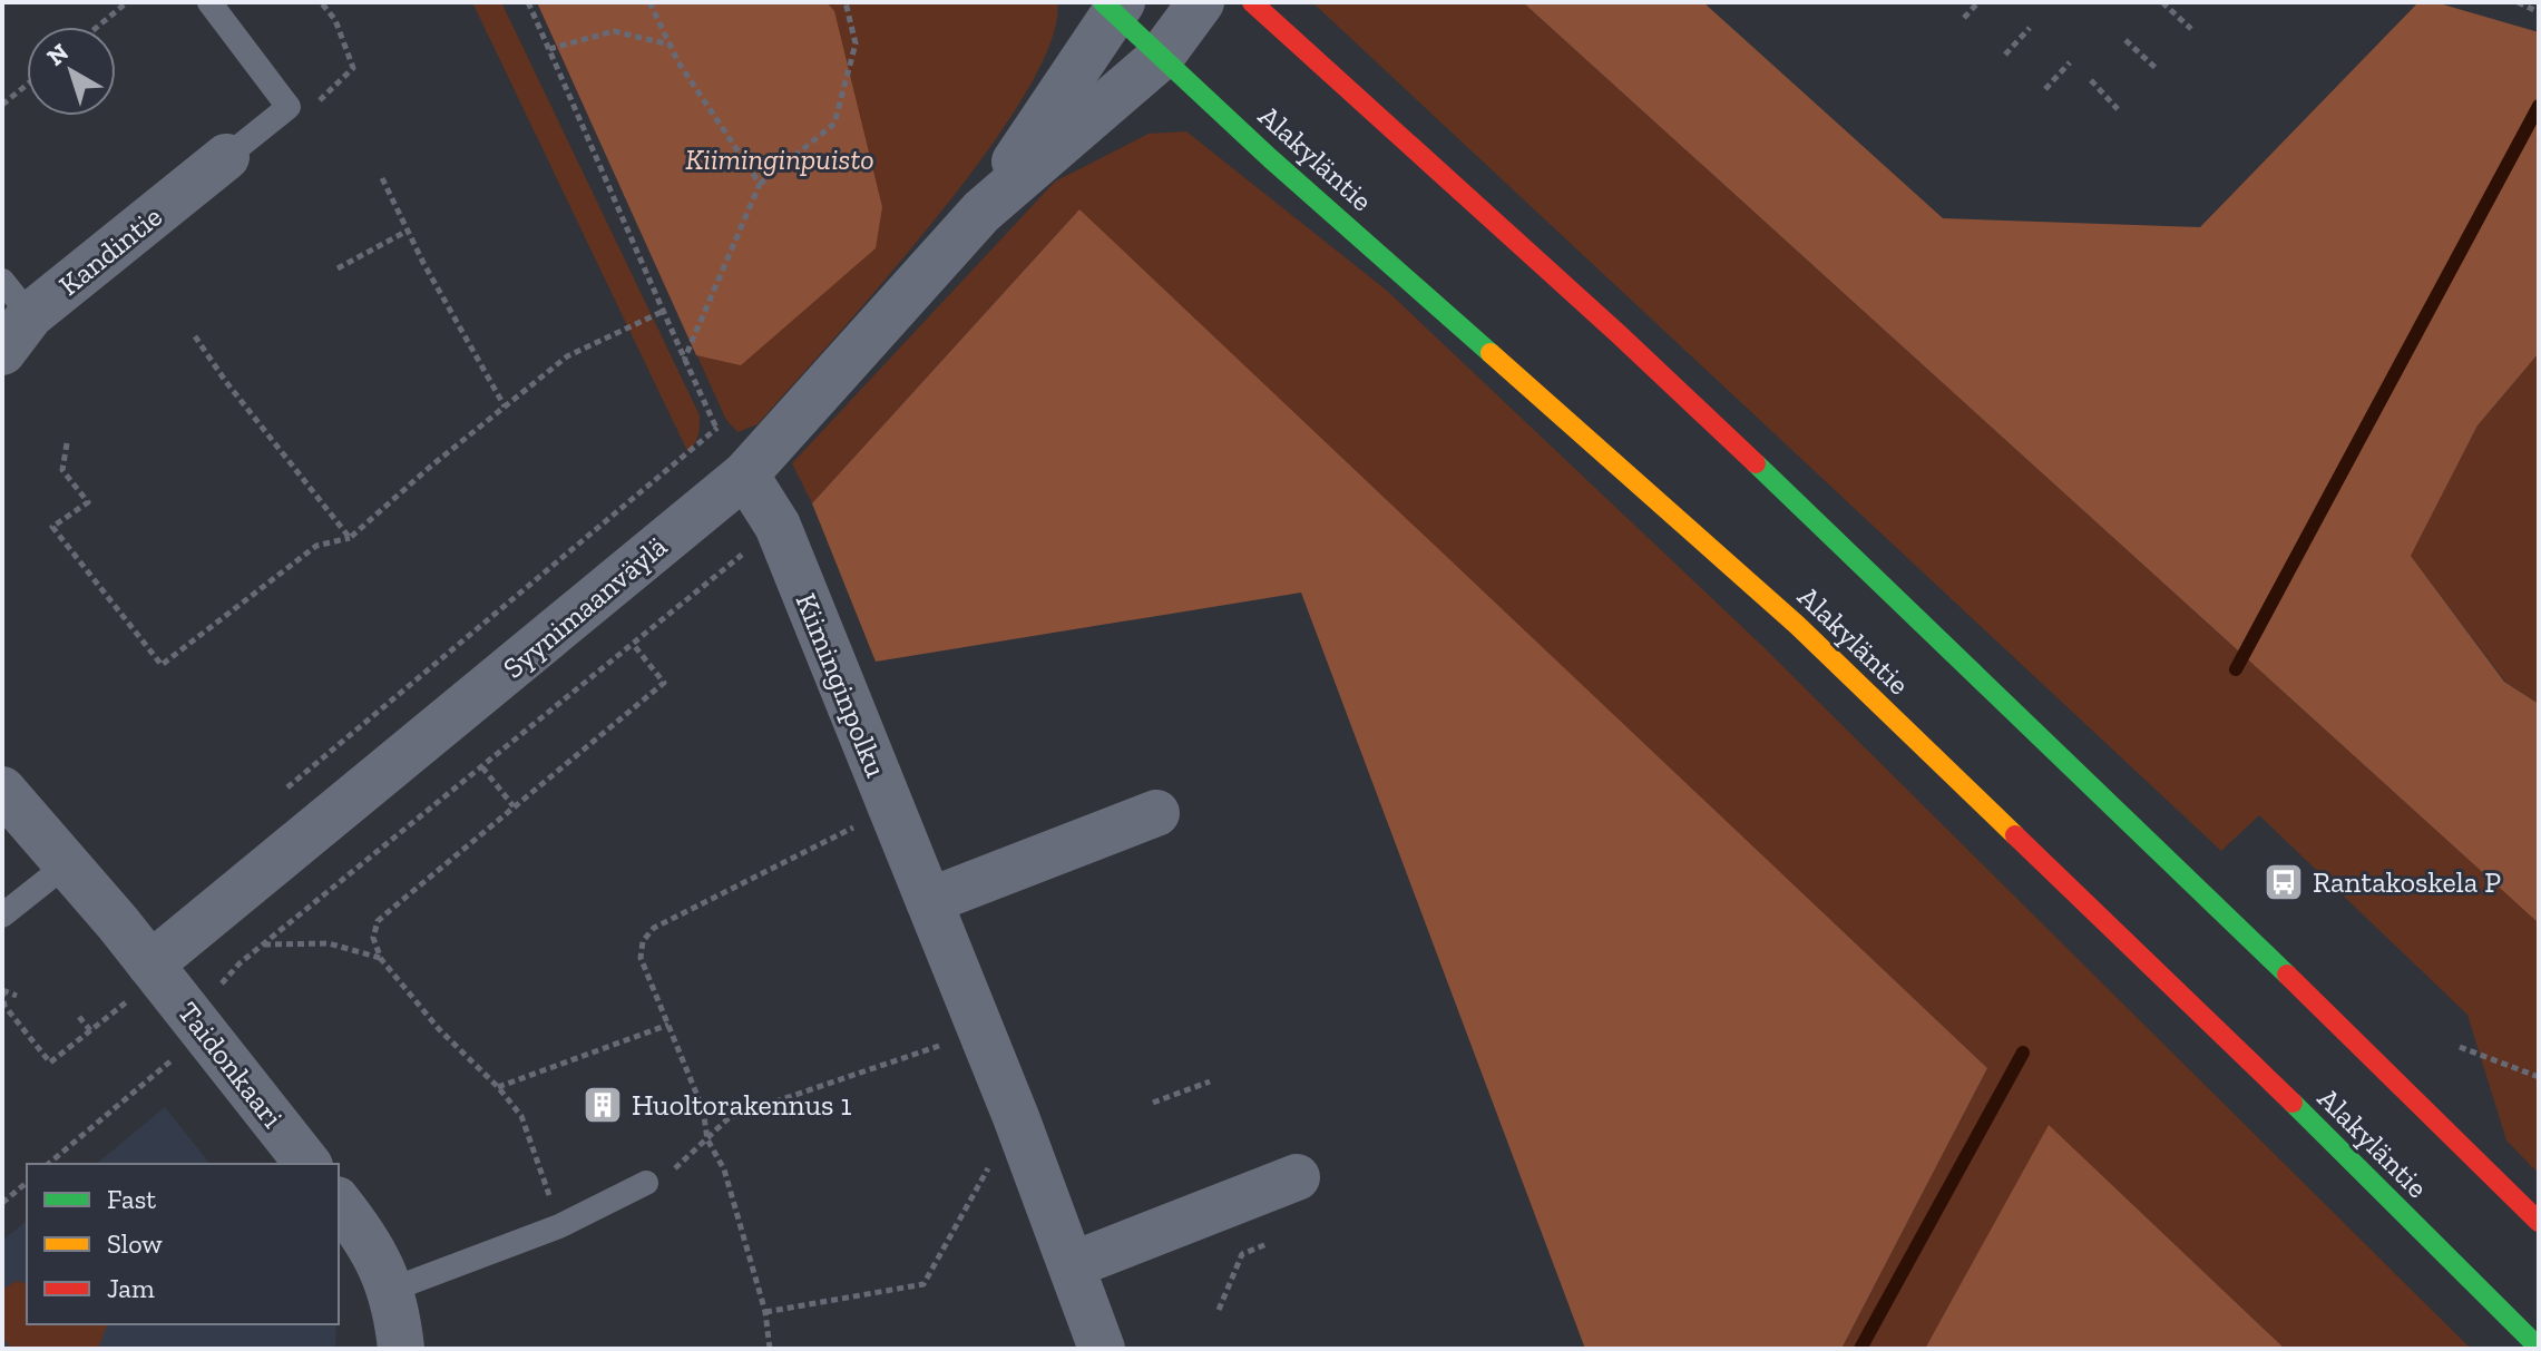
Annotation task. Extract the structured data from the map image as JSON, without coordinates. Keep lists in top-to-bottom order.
{
  "streets": {
    "main road": ["Alakyläntie"],
    "street": [
      "Kandintie",
      "Syynimaanväylä",
      "Kiiminginpolku",
      "Taidonkaari"
    ]
  },
  "crossings": [
    ["Alakyläntie", "Syynimaanväylä"],
    ["Syynimaanväylä", "Kiiminginpolku"],
    ["Syynimaanväylä", "Taidonkaari"]
  ],
  "parks": ["Kiiminginpuisto"],
  "places": {
    "bus stop": ["Rantakoskela P"],
    "building": ["Huoltorakennus 1"]
  },
  "legend": ["Fast", "Slow", "Jam"],
  "north": "top left"
}
